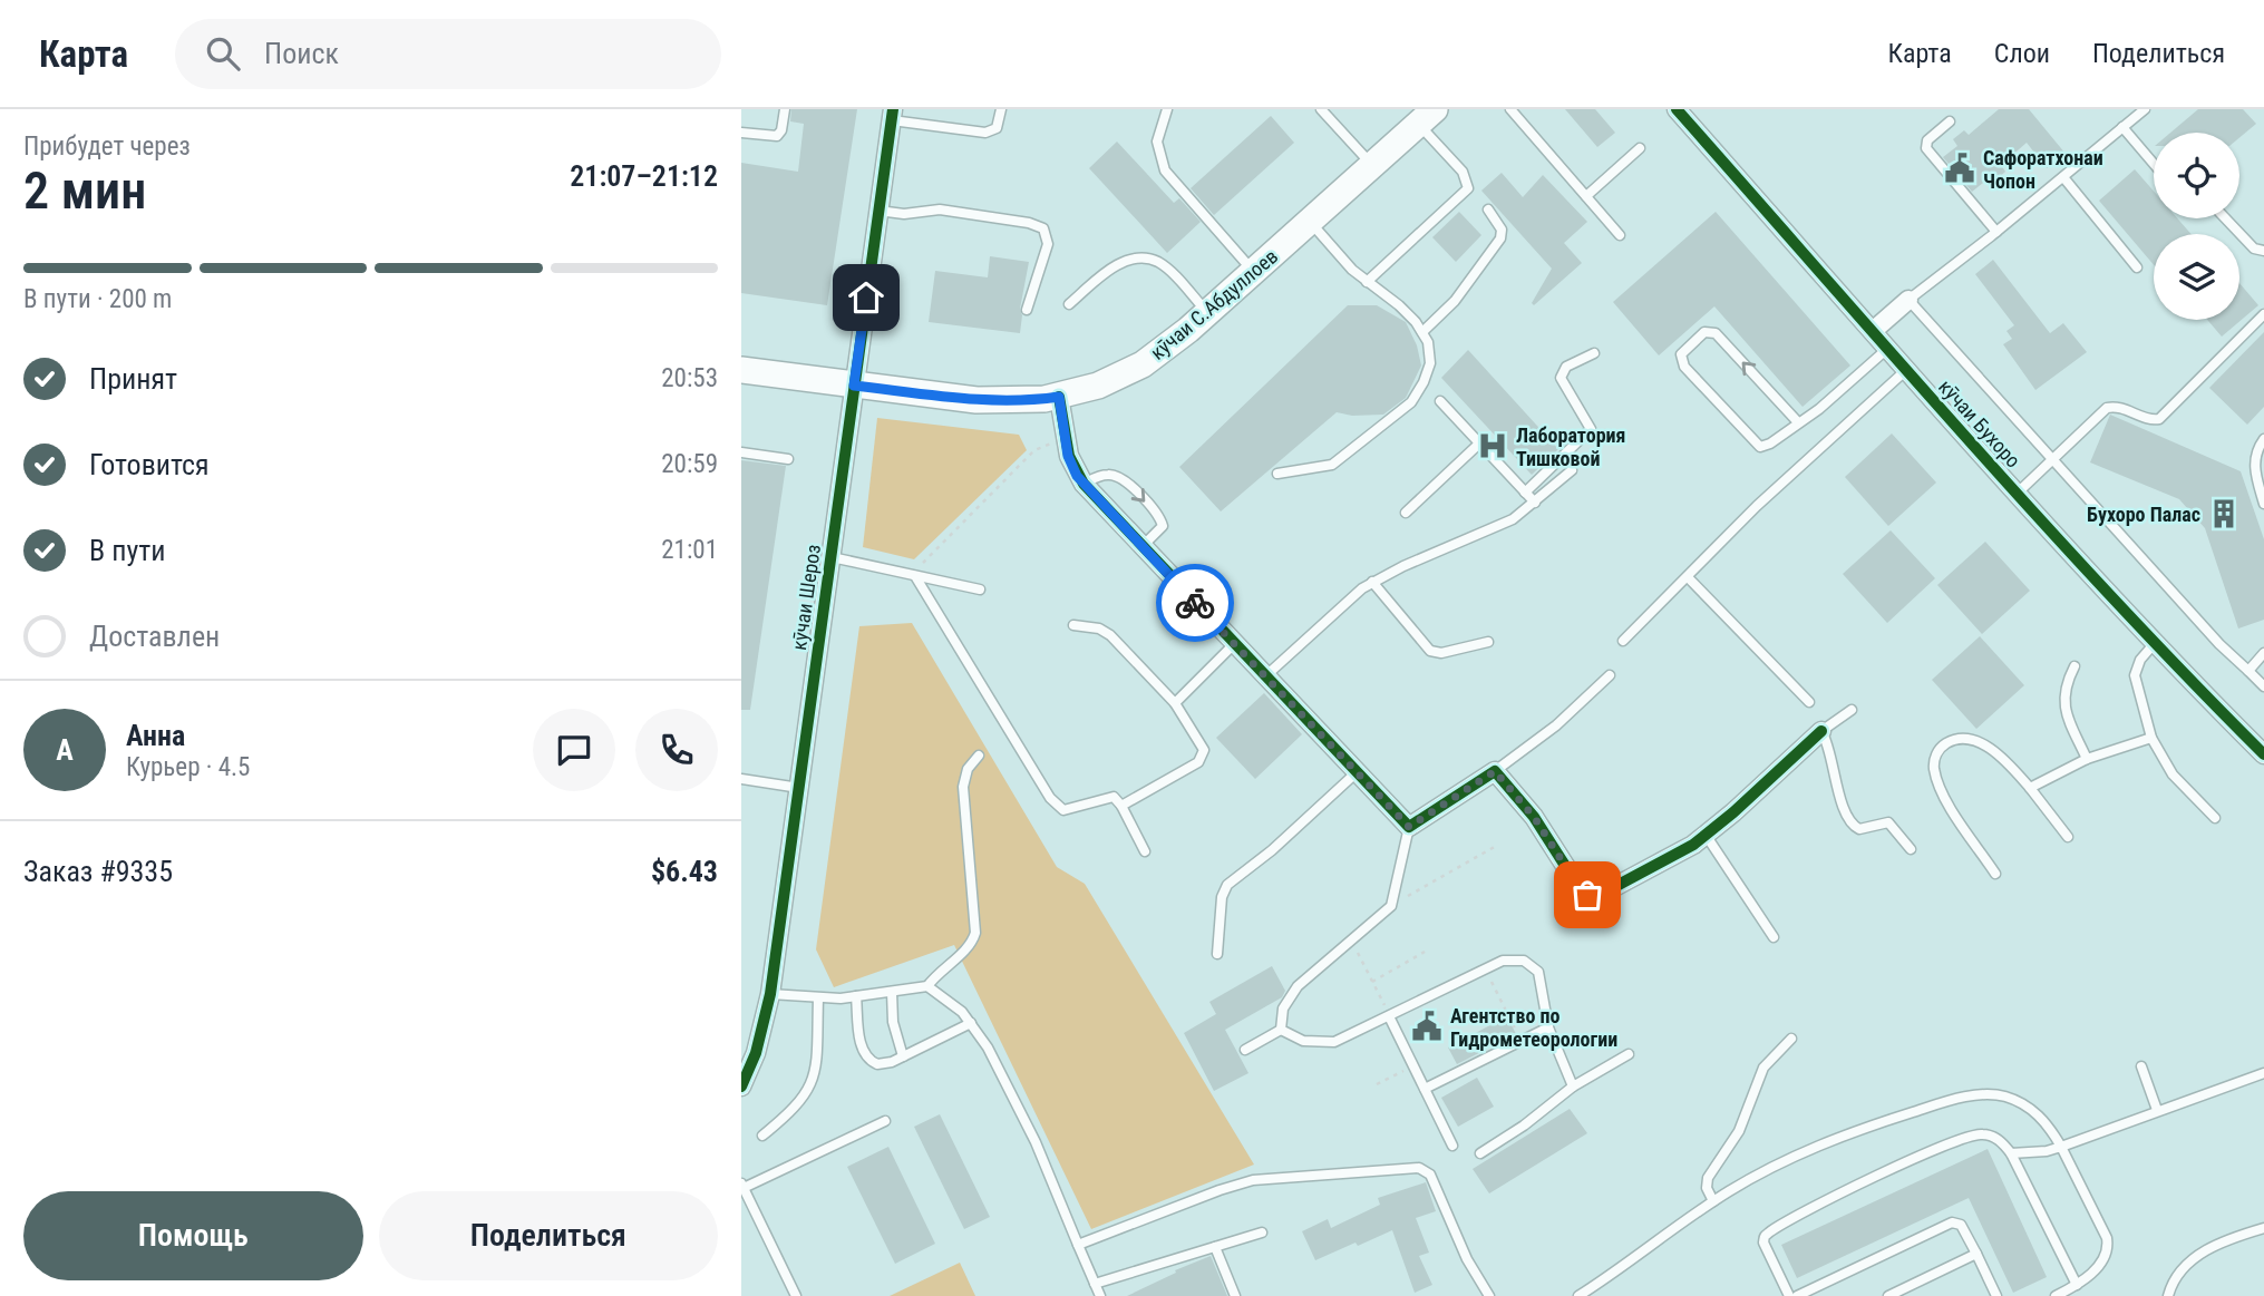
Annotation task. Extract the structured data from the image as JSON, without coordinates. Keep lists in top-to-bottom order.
{
  "streets": {
    "street": ["кӯчаи С.Абдуллоев", "кӯчаи Бухоро", "кӯчаи Шероз"]
  },
  "crossings": [
    ["кӯчаи С.Абдуллоев", "кӯчаи Шероз"]
  ],
  "places": {
    "public building": ["Сафоратхонаи Чопон", "Агентство по Гидрометеорологии"],
    "hospital": ["Лаборатория Тишковой"],
    "building": ["Бухоро Палас"]
  },
  "page": {
    "header": "Карта",
    "search": "Поиск",
    "nav": ["Карта", "Слои", "Поделиться"],
    "heading": ["2 мин", "Прибудет через", "21:07–21:12"],
    "panel": [
      "Анна",
      "Курьер · 4.5",
      "Заказ #9335",
      "$6.43"
    ],
    "bar": "В пути · 200 m",
    "list": [
      ["Принят", "20:53"],
      ["Готовится", "20:59"],
      ["В пути", "21:01"],
      "Доставлен"
    ],
    "round": "А",
    "buttons": ["Помощь", "Поделиться"]
  }
}
